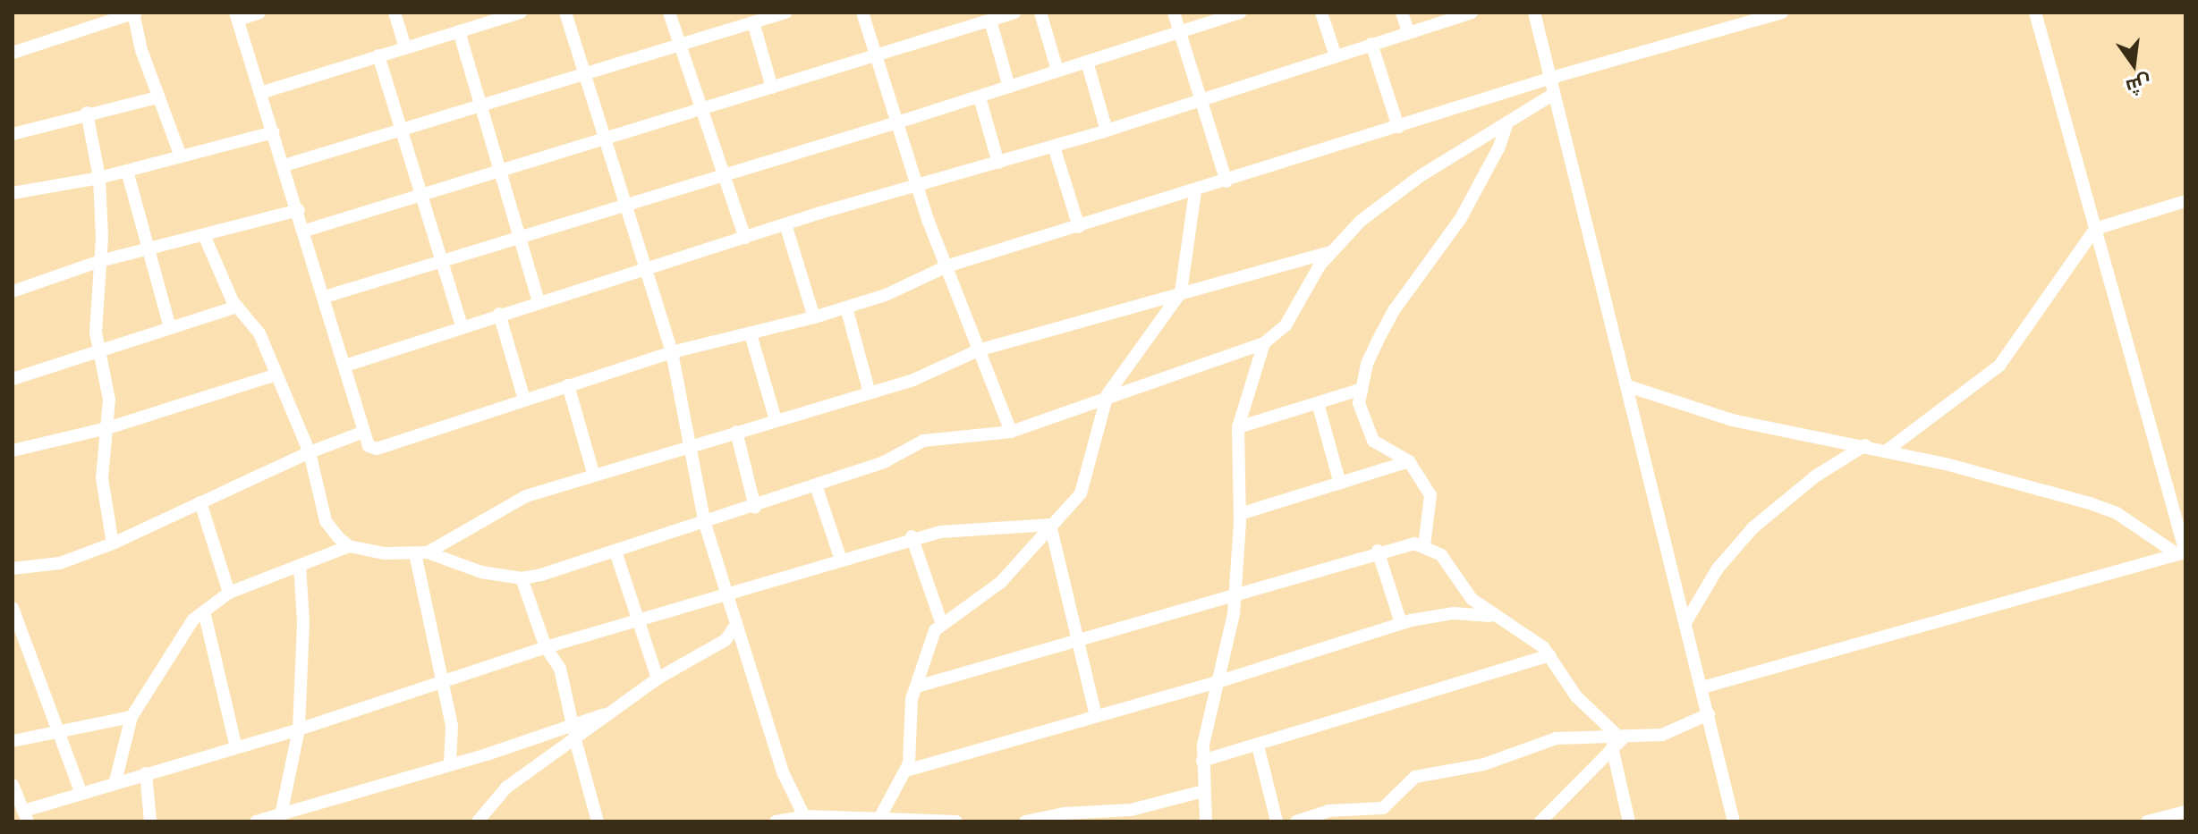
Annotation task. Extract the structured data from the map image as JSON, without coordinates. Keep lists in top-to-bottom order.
{
  "north": "bottom"
}
